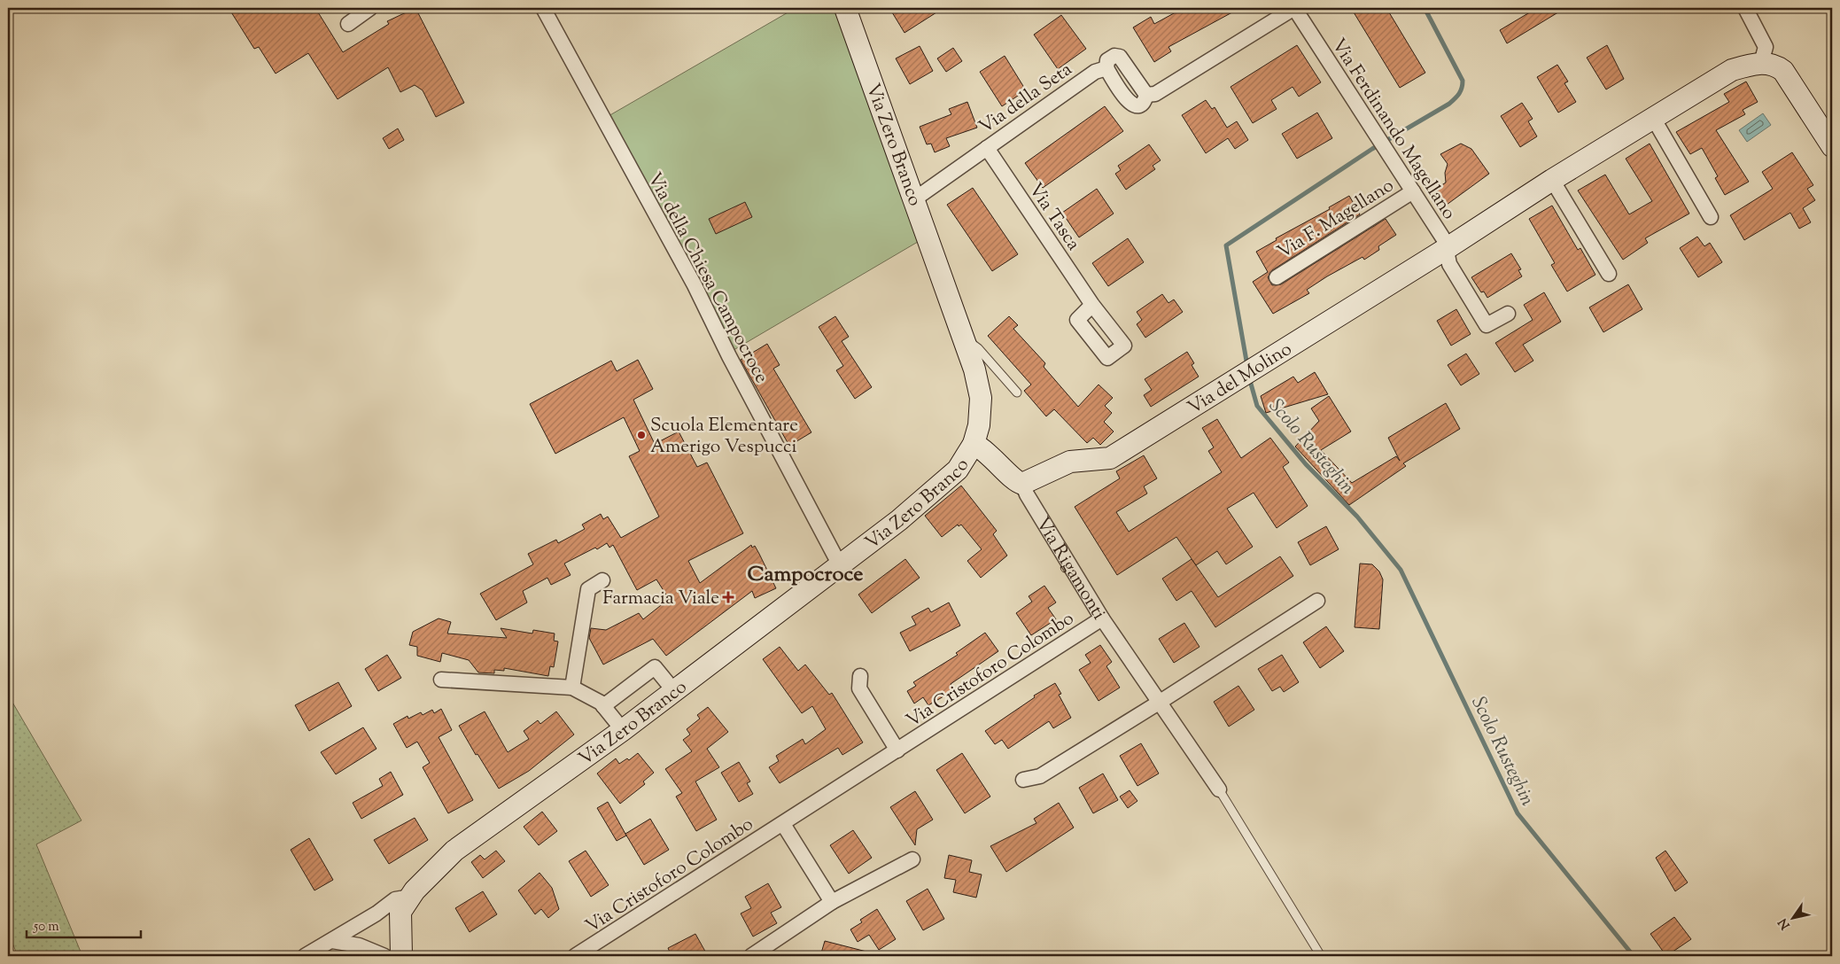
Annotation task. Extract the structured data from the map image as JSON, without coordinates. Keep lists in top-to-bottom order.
{
  "streets": {
    "street": [
      "Via della Seta",
      "Via Ferdinando Magellano",
      "Via Zero Branco",
      "Via Tasca",
      "Via F. Magellano",
      "Via della Chiesa Campocroce",
      "Via del Molino",
      "Via Rigamonti",
      "Via Cristoforo Colombo"
    ]
  },
  "crossings": [
    ["Via della Seta", "Via Ferdinando Magellano"],
    ["Via della Seta", "Via Zero Branco"],
    ["Via della Seta", "Via Tasca"],
    ["Via Ferdinando Magellano", "Via F. Magellano"],
    ["Via Ferdinando Magellano", "Via del Molino"],
    ["Via Zero Branco", "Via della Chiesa Campocroce"],
    ["Via Zero Branco", "Via Rigamonti"],
    ["Via del Molino", "Via Rigamonti"],
    ["Via Rigamonti", "Via Cristoforo Colombo"]
  ],
  "districts": ["Campocroce"],
  "water": ["Scolo Rusteghin"],
  "places": {
    "other": ["Scuola Elementare Amerigo Vespucci"],
    "health": ["Farmacia Viale"]
  },
  "scale_bar": "50 m",
  "north": "bottom left"
}
